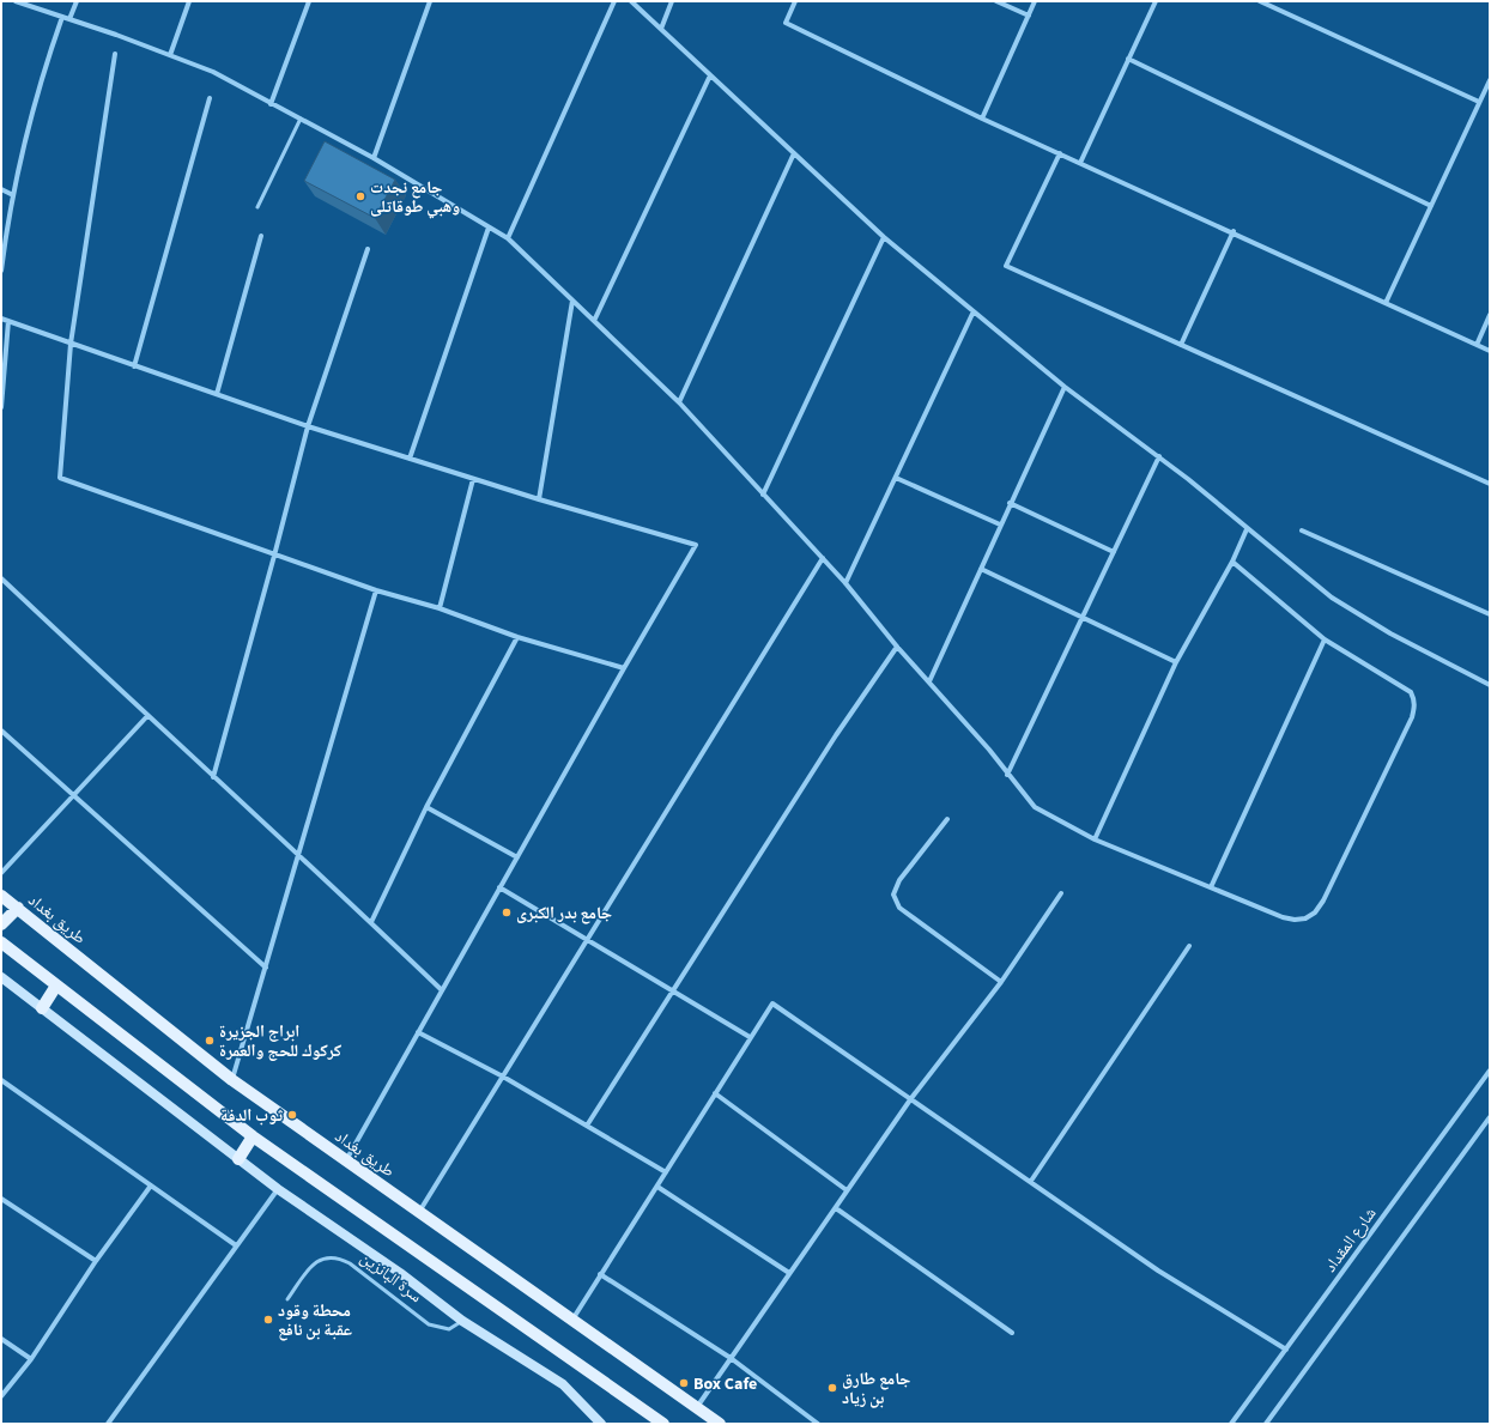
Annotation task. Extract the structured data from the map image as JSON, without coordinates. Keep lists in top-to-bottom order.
{
  "streets": {
    "main road": ["طريق بغداد", "سرة البانزين"],
    "street": ["شارع المقداد"]
  },
  "places": [
    "جامع نجدت وهبي طوقاتلى",
    "جامع بدر الكبرى",
    "ابراج الجزيرة كركوك للحج والعمرة",
    "ثوب الدفة",
    "محطة وقود عقبة بن نافع",
    "Box Cafe",
    "جامع طارق بن زياد"
  ]
}
